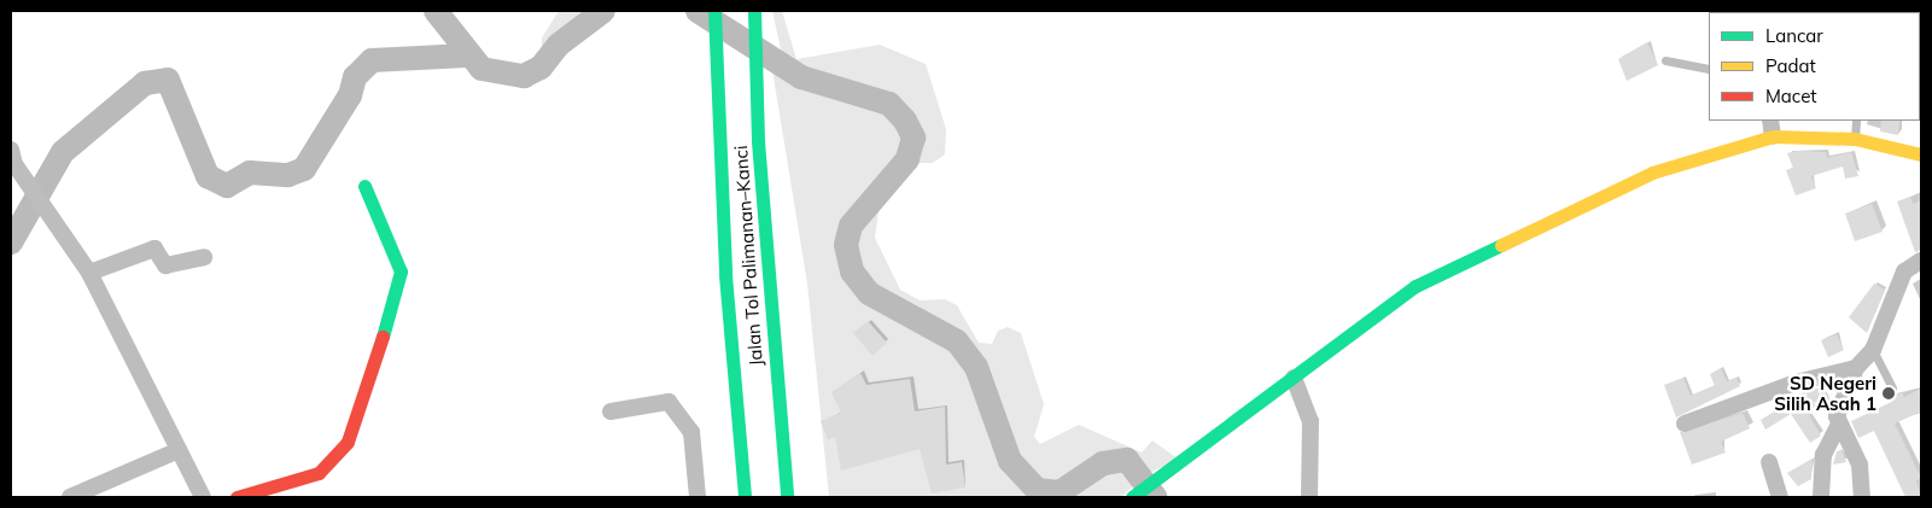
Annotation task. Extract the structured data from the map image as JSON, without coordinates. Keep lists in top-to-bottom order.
{
  "streets": {
    "main road": ["Jalan Tol Palimanan–Kanci"]
  },
  "places": ["SD Negeri Silih Asah 1"],
  "legend": ["Lancar", "Padat", "Macet"]
}
